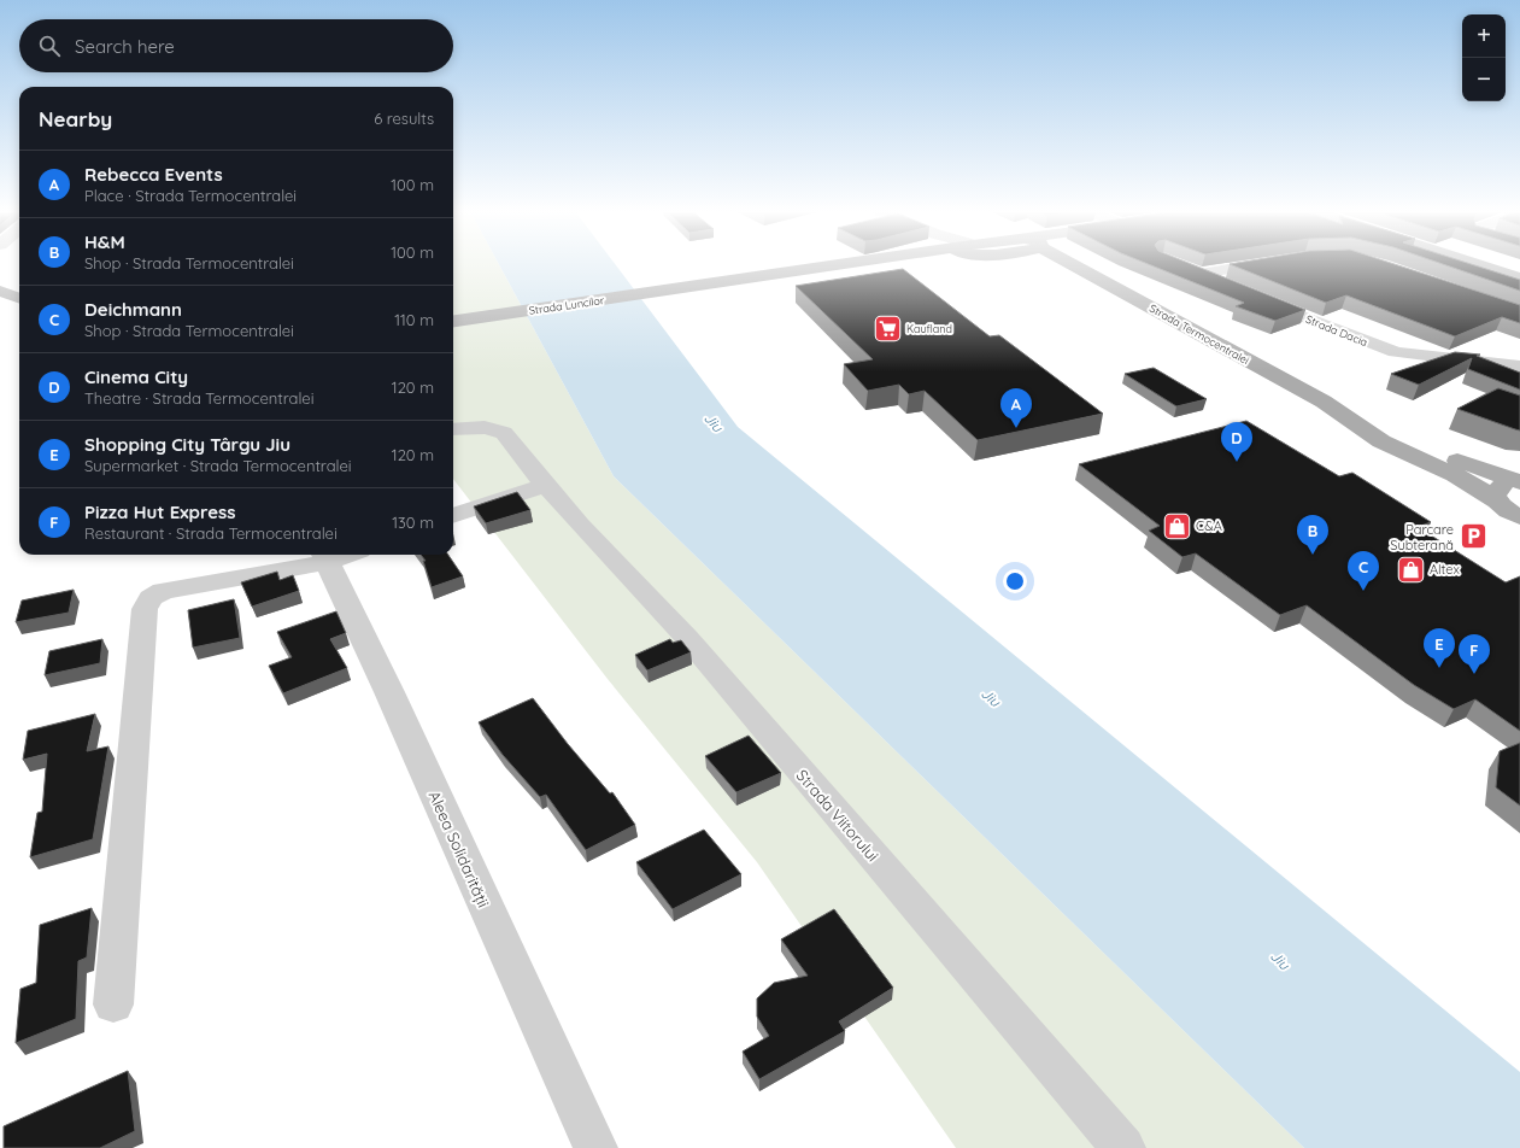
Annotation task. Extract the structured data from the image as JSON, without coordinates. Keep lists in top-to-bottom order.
{
  "streets": {
    "main road": ["Strada Luncilor", "Strada Termocentralei"],
    "street": ["Strada Dacia", "Strada Viitorului", "Aleea Solidarității"]
  },
  "water": ["Jiu"],
  "places": {
    "supermarket": ["Kaufland"],
    "shop": ["C&A", "Altex"],
    "parking": ["Parcare Subterană"]
  },
  "page": {
    "map_buttons": ["+", "−"],
    "search": "Search here",
    "heading": ["Nearby", "6 results"],
    "list": [
      {
        "mark": "A",
        "name": "Rebecca Events",
        "note": "Place · Strada Termocentralei",
        "value": "100 m"
      },
      {
        "mark": "B",
        "name": "H&M",
        "note": "Shop · Strada Termocentralei",
        "value": "100 m"
      },
      {
        "mark": "C",
        "name": "Deichmann",
        "note": "Shop · Strada Termocentralei",
        "value": "110 m"
      },
      {
        "mark": "D",
        "name": "Cinema City",
        "note": "Theatre · Strada Termocentralei",
        "value": "120 m"
      },
      {
        "mark": "E",
        "name": "Shopping City Târgu Jiu",
        "note": "Supermarket · Strada Termocentralei",
        "value": "120 m"
      },
      {
        "mark": "F",
        "name": "Pizza Hut Express",
        "note": "Restaurant · Strada Termocentralei",
        "value": "130 m"
      }
    ],
    "pins": [
      "A",
      "D",
      "B",
      "C",
      "E",
      "F"
    ]
  }
}
